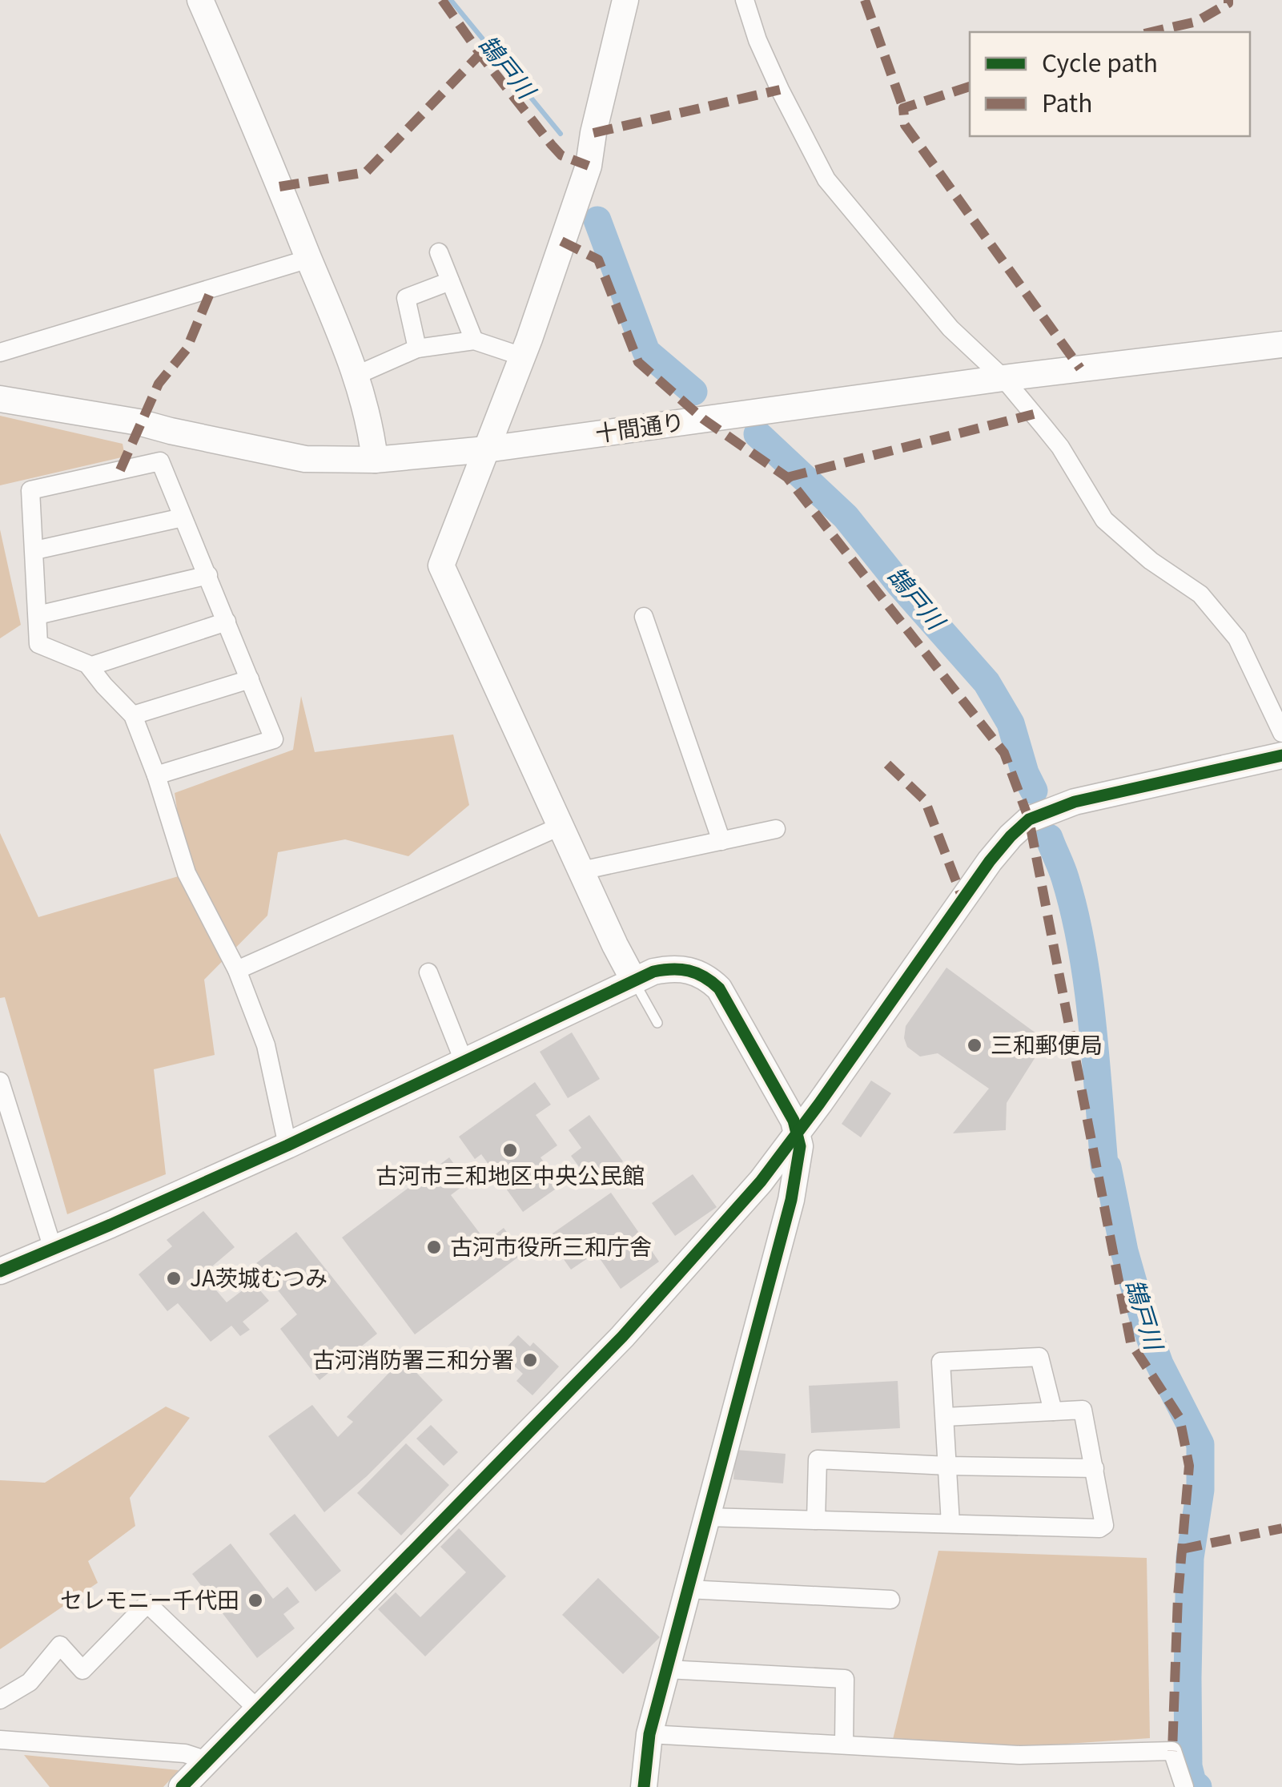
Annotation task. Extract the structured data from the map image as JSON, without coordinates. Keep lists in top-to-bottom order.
{
  "streets": {
    "street": ["十間通り"]
  },
  "water": ["鵠戸川"],
  "places": [
    "三和郵便局",
    "古河市三和地区中央公民館",
    "古河市役所三和庁舎",
    "JA茨城むつみ",
    "古河消防署三和分署",
    "セレモニー千代田"
  ],
  "legend": ["Cycle path", "Path"]
}
